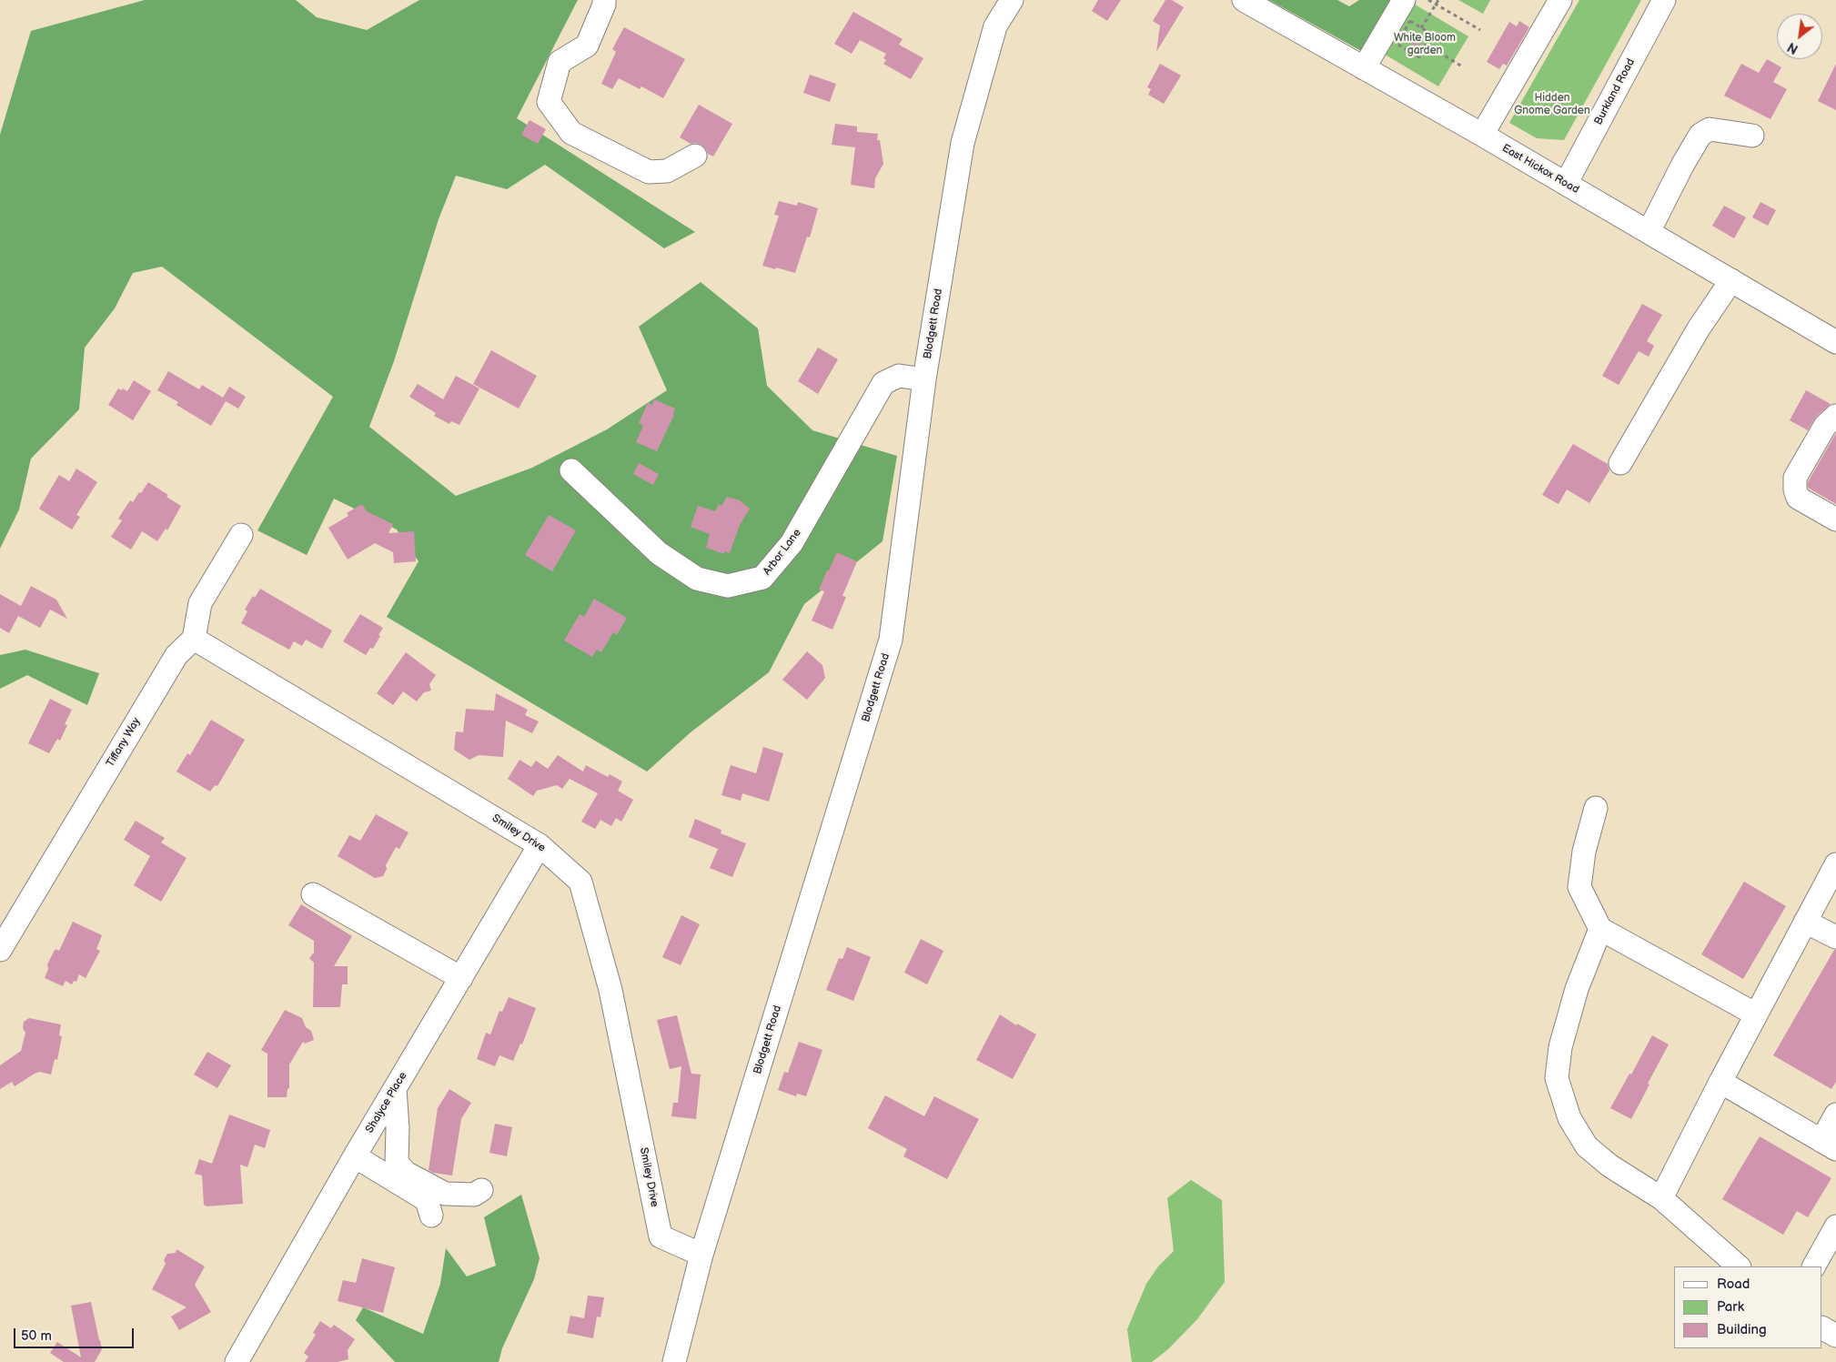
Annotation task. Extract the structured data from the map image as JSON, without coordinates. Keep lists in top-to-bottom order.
{
  "streets": {
    "street": [
      "Burkland Road",
      "East Hickox Road",
      "Blodgett Road",
      "Arbor Lane",
      "Tiffany Way",
      "Smiley Drive",
      "Shalyce Place"
    ]
  },
  "crossings": [
    ["Burkland Road", "East Hickox Road"],
    ["Blodgett Road", "Arbor Lane"],
    ["Blodgett Road", "Smiley Drive"],
    ["Tiffany Way", "Smiley Drive"],
    ["Smiley Drive", "Shalyce Place"]
  ],
  "parks": ["White Bloom garden", "Hidden Gnome Garden"],
  "legend": ["Road", "Park", "Building"],
  "scale_bar": "50 m",
  "north": "bottom left"
}
